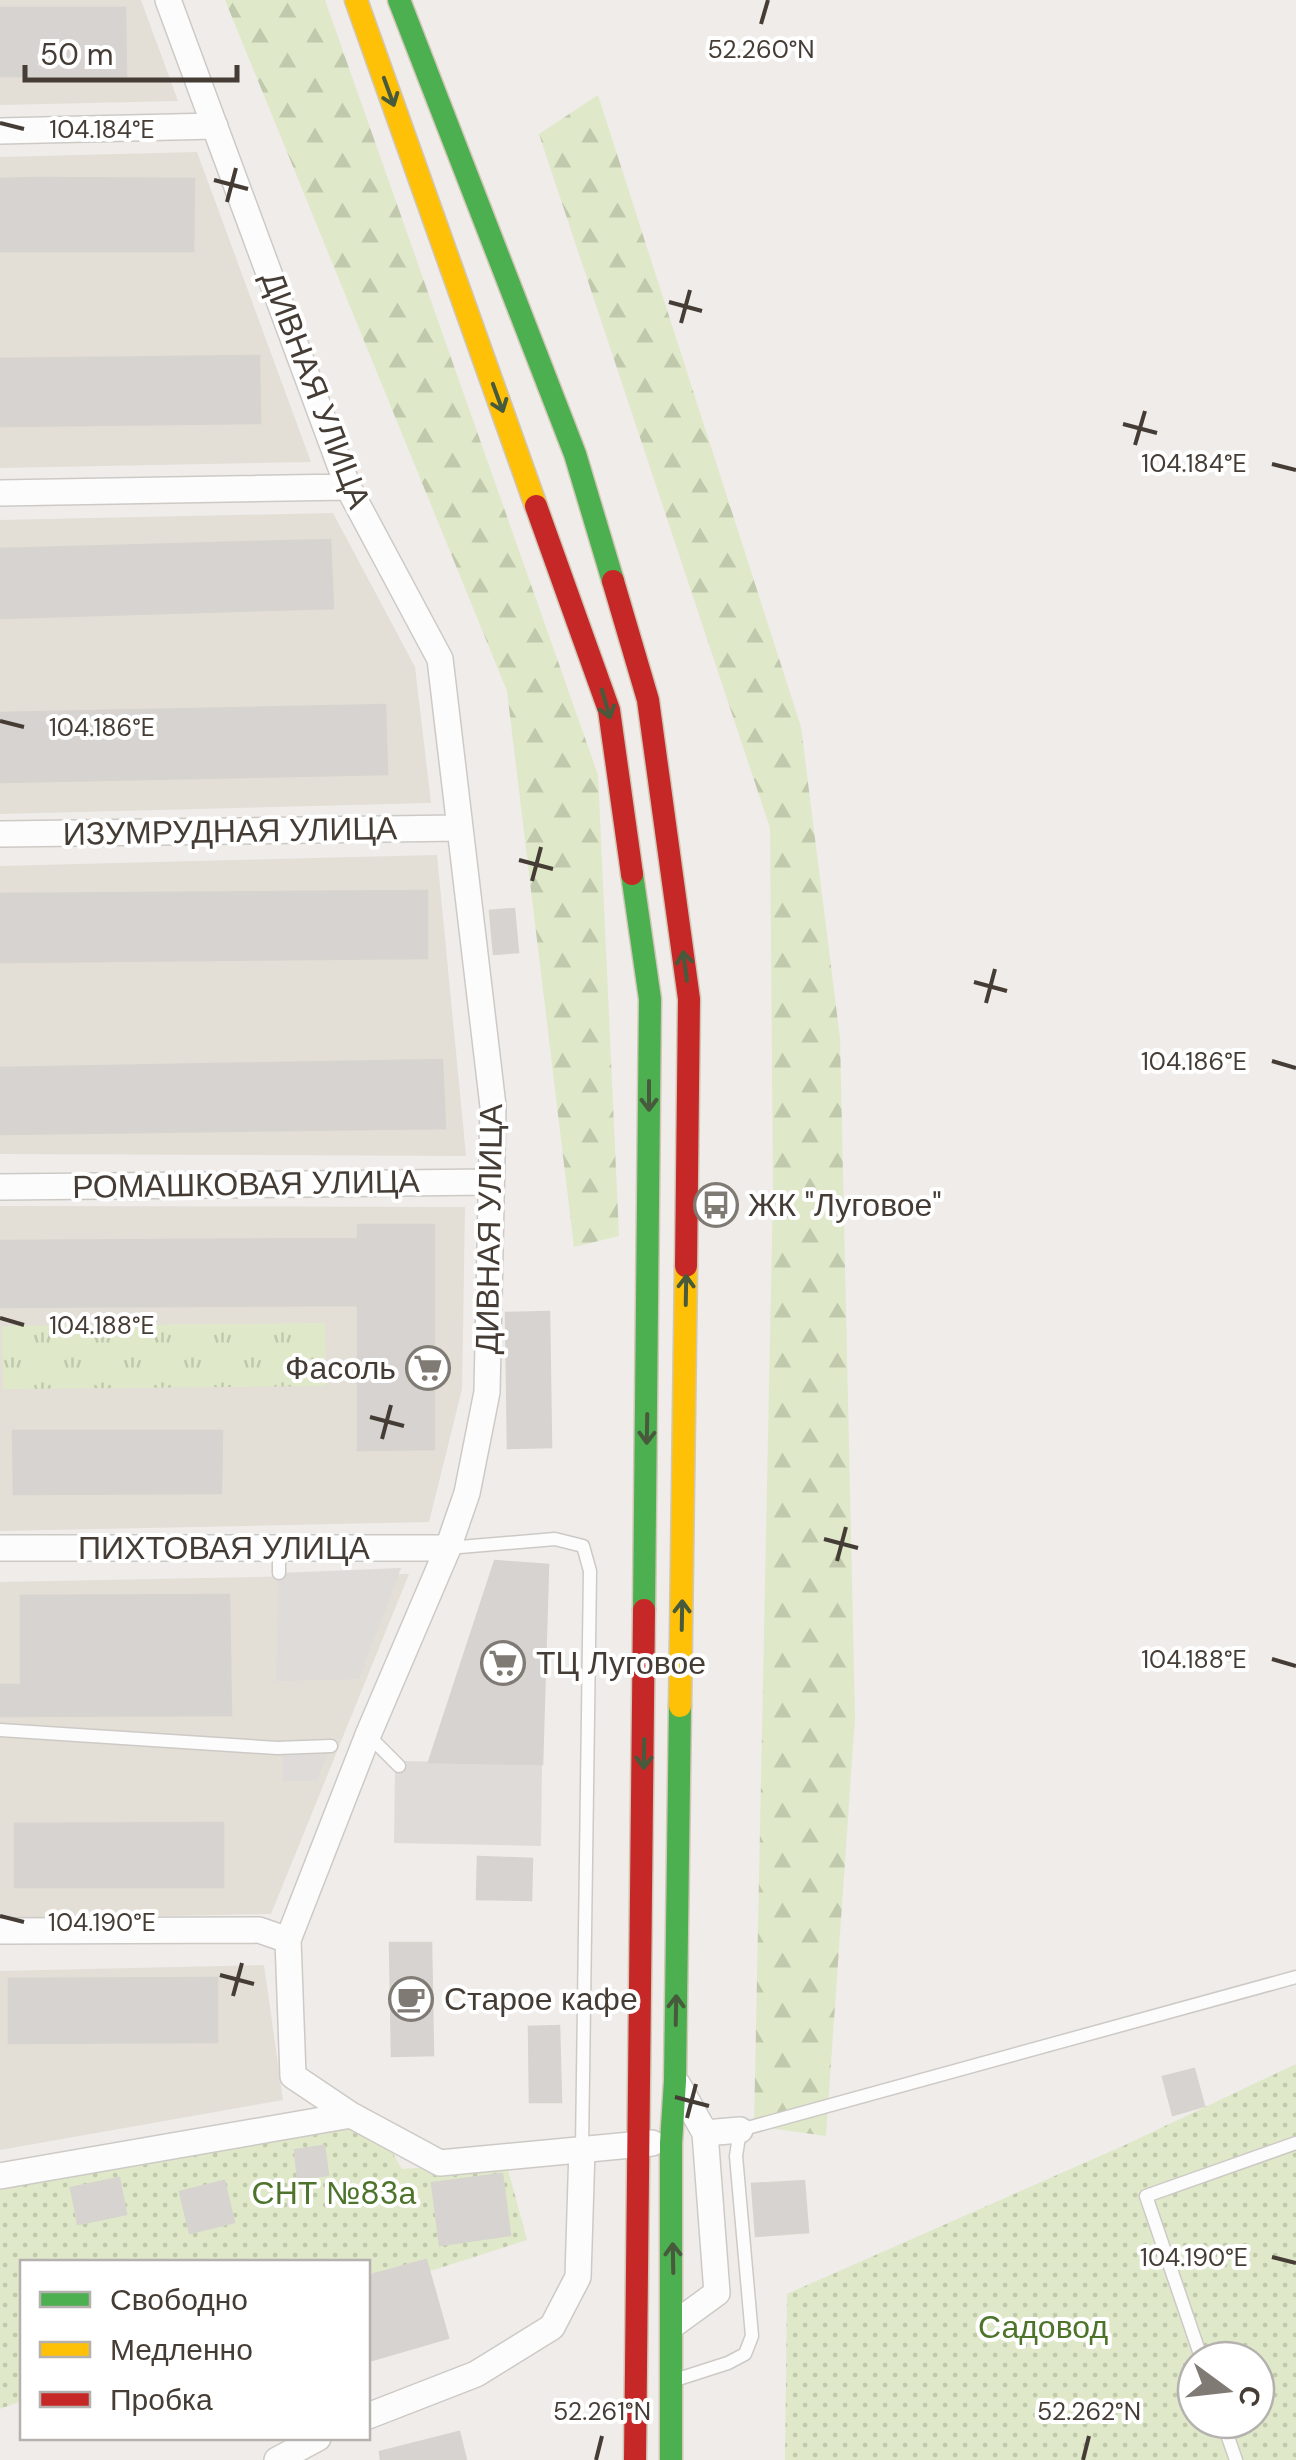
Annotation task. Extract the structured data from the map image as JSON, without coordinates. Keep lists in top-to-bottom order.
{
  "streets": {
    "street": [
      "ДИВНАЯ УЛИЦА",
      "ИЗУМРУДНАЯ УЛИЦА",
      "РОМАШКОВАЯ УЛИЦА",
      "ПИХТОВАЯ УЛИЦА"
    ]
  },
  "crossings": [
    ["ДИВНАЯ УЛИЦА", "ИЗУМРУДНАЯ УЛИЦА"],
    ["ДИВНАЯ УЛИЦА", "РОМАШКОВАЯ УЛИЦА"],
    ["ДИВНАЯ УЛИЦА", "ПИХТОВАЯ УЛИЦА"]
  ],
  "parks": ["СНТ №83а", "Садовод"],
  "places": {
    "bus stop": ["ЖК \"Луговое\""],
    "supermarket": ["Фасоль", "ТЦ Луговое"],
    "cafe": ["Старое кафе"]
  },
  "legend": ["Свободно", "Медленно", "Пробка"],
  "scale_bar": "50 m",
  "north": "right",
  "coordinates": [
    "52.260°N",
    "104.184°E",
    "104.186°E",
    "104.188°E",
    "104.190°E",
    "52.261°N",
    "52.262°N"
  ]
}
